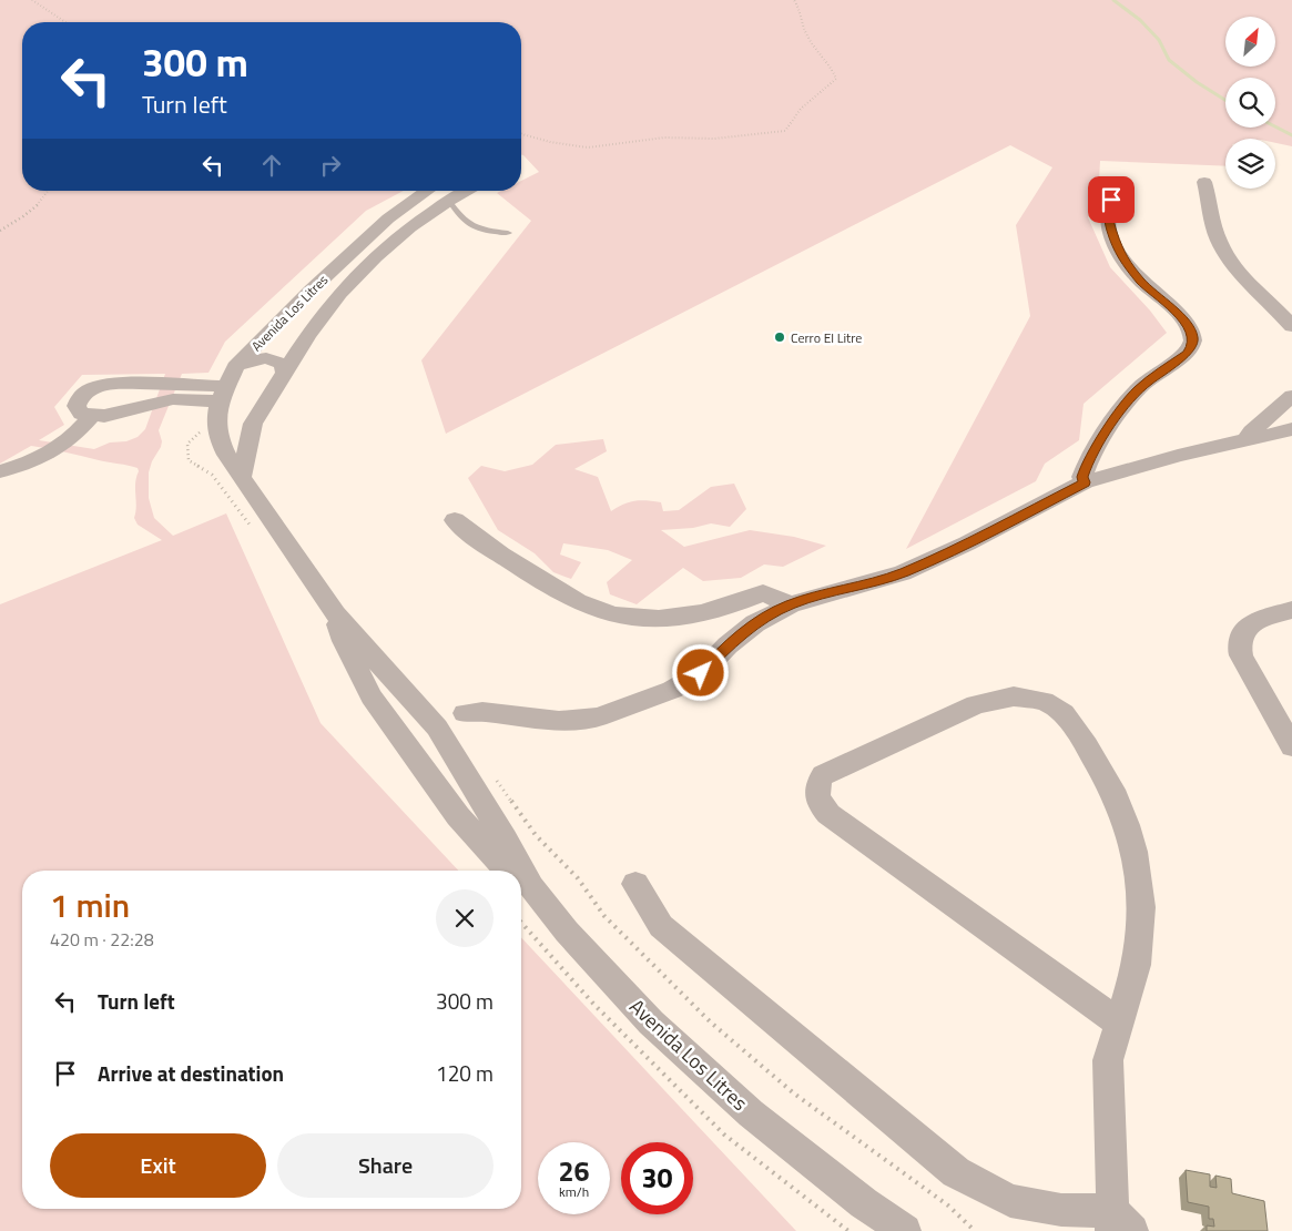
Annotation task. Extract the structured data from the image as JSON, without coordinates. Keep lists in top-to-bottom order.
{
  "streets": {
    "street": ["Avenida Los Litres"]
  },
  "places": ["Cerro El Litre"],
  "north": "top right",
  "page": {
    "turn": ["300 m", "Turn left"],
    "heading": ["1 min", "420 m · 22:28"],
    "list": [
      {
        "name": "Turn left",
        "value": "300 m"
      },
      {
        "name": "Arrive at destination",
        "value": "120 m"
      }
    ],
    "buttons": ["Exit", "Share"],
    "speed": "26 km/h",
    "limit": "30"
  }
}
